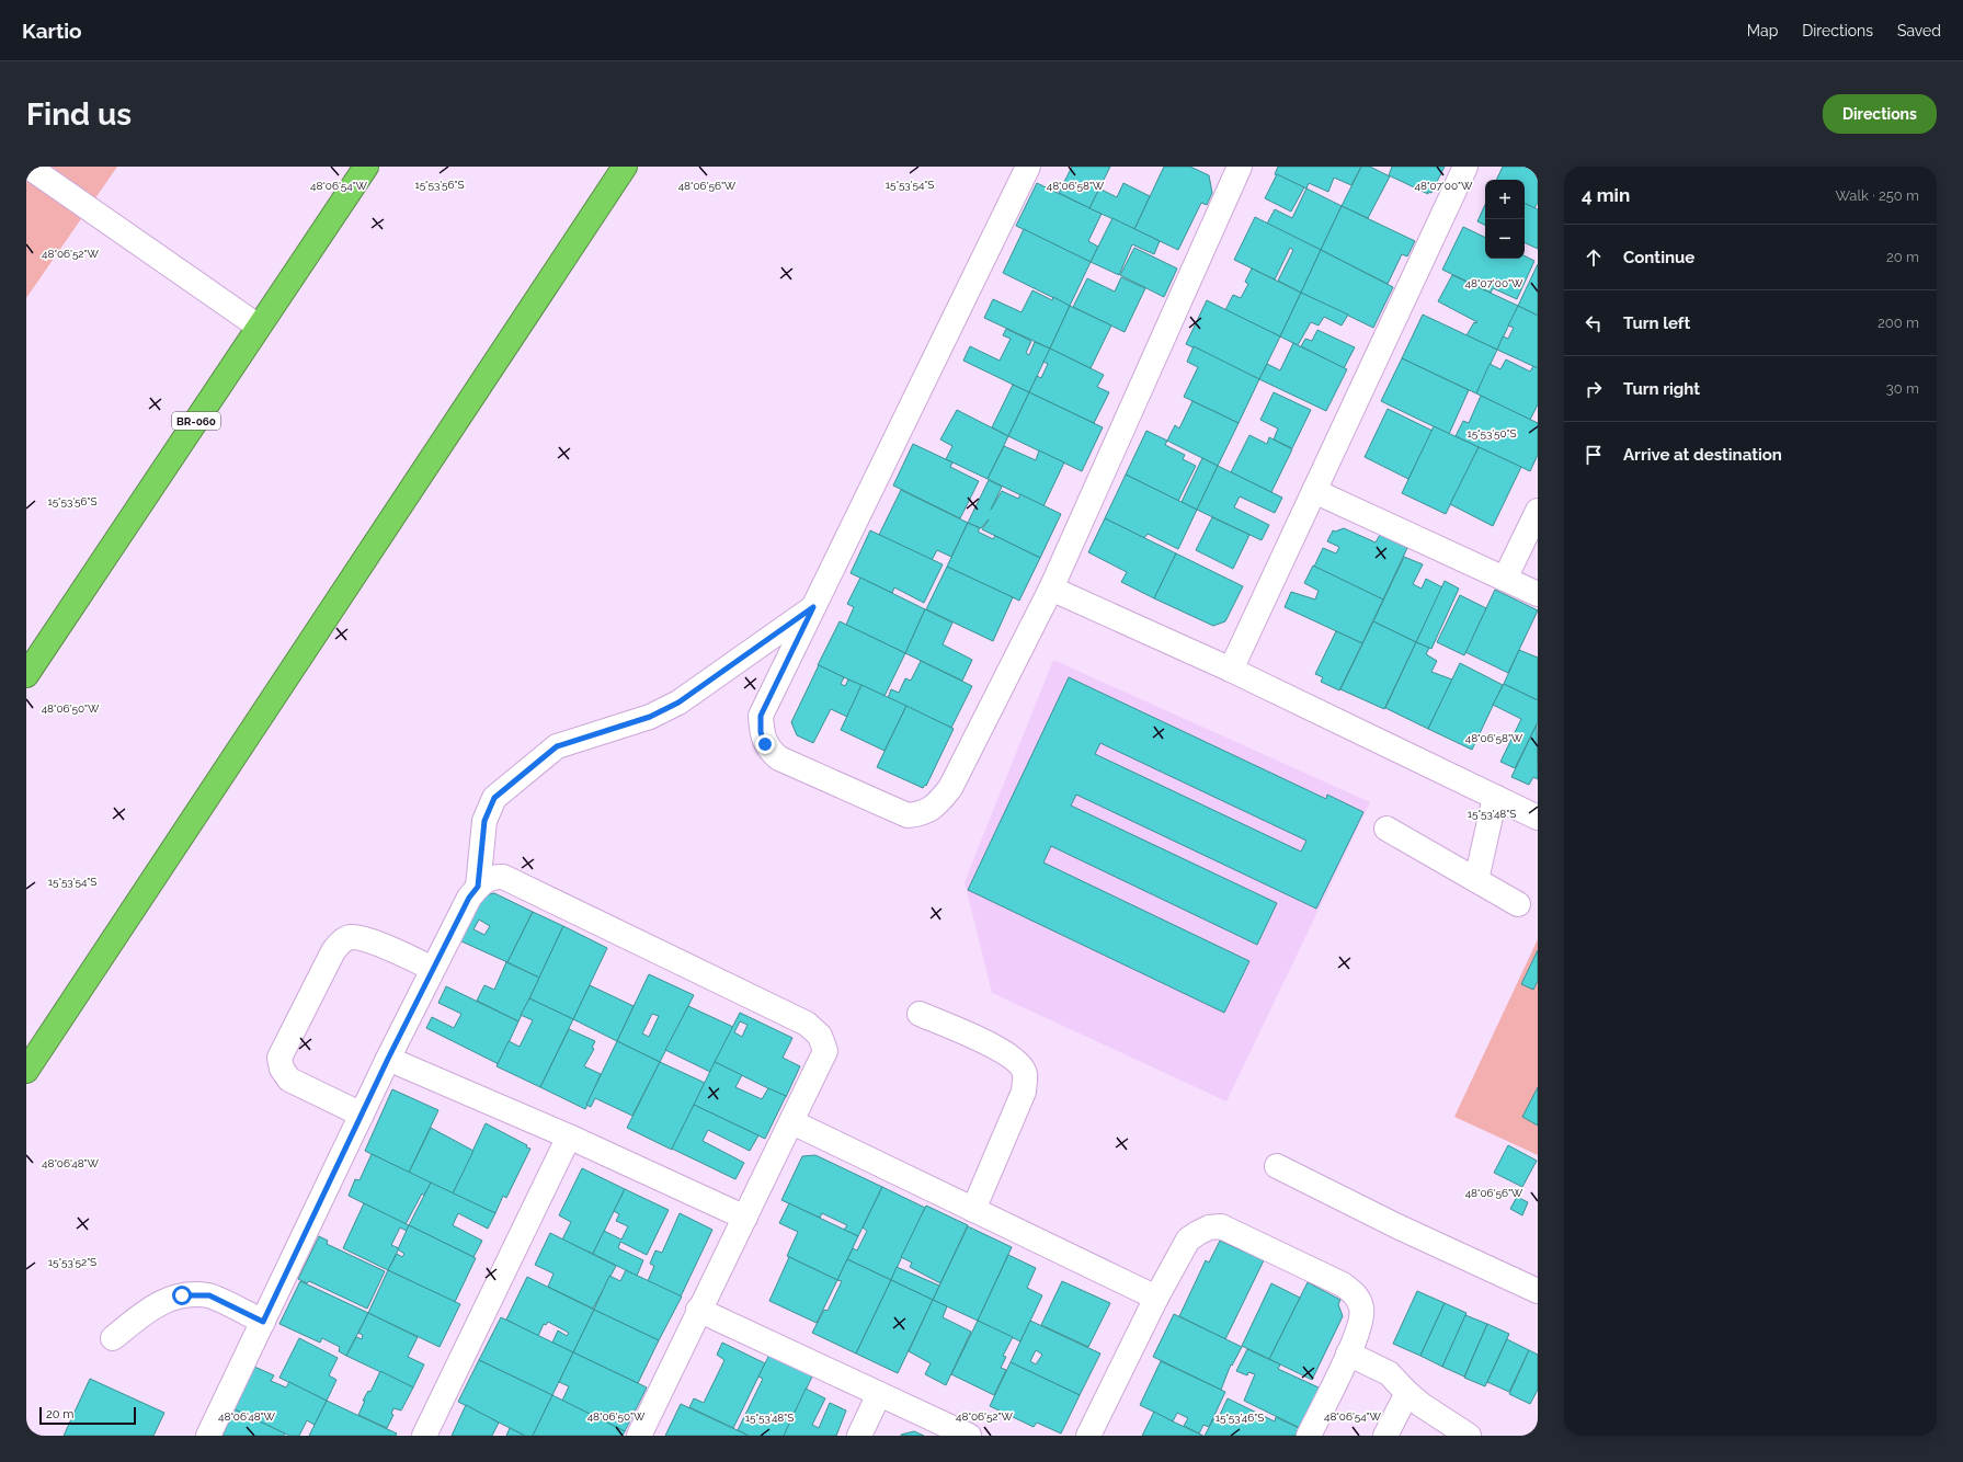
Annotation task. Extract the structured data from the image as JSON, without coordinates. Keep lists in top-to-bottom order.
{
  "streets": {
    "highway": ["BR-060"]
  },
  "scale_bar": "20 m",
  "page": {
    "header": "Kartio",
    "nav": ["Map", "Directions", "Saved"],
    "buttons": "Directions",
    "title": "Find us",
    "heading": ["4 min", "Walk · 250 m"],
    "map_buttons": ["+", "−"],
    "list": [
      ["Continue", "20 m"],
      ["Turn left", "200 m"],
      ["Turn right", "30 m"],
      "Arrive at destination"
    ],
    "scale": "20 m"
  },
  "coordinates": [
    "15°53'56\"S",
    "15°53'54\"S",
    "48°06'54\"W",
    "48°06'56\"W",
    "48°07'00\"W",
    "48°06'58\"W",
    "48°06'52\"W",
    "15°53'50\"S",
    "48°06'50\"W",
    "15°53'48\"S",
    "48°06'48\"W",
    "15°53'52\"S",
    "15°53'46\"S"
  ]
}
